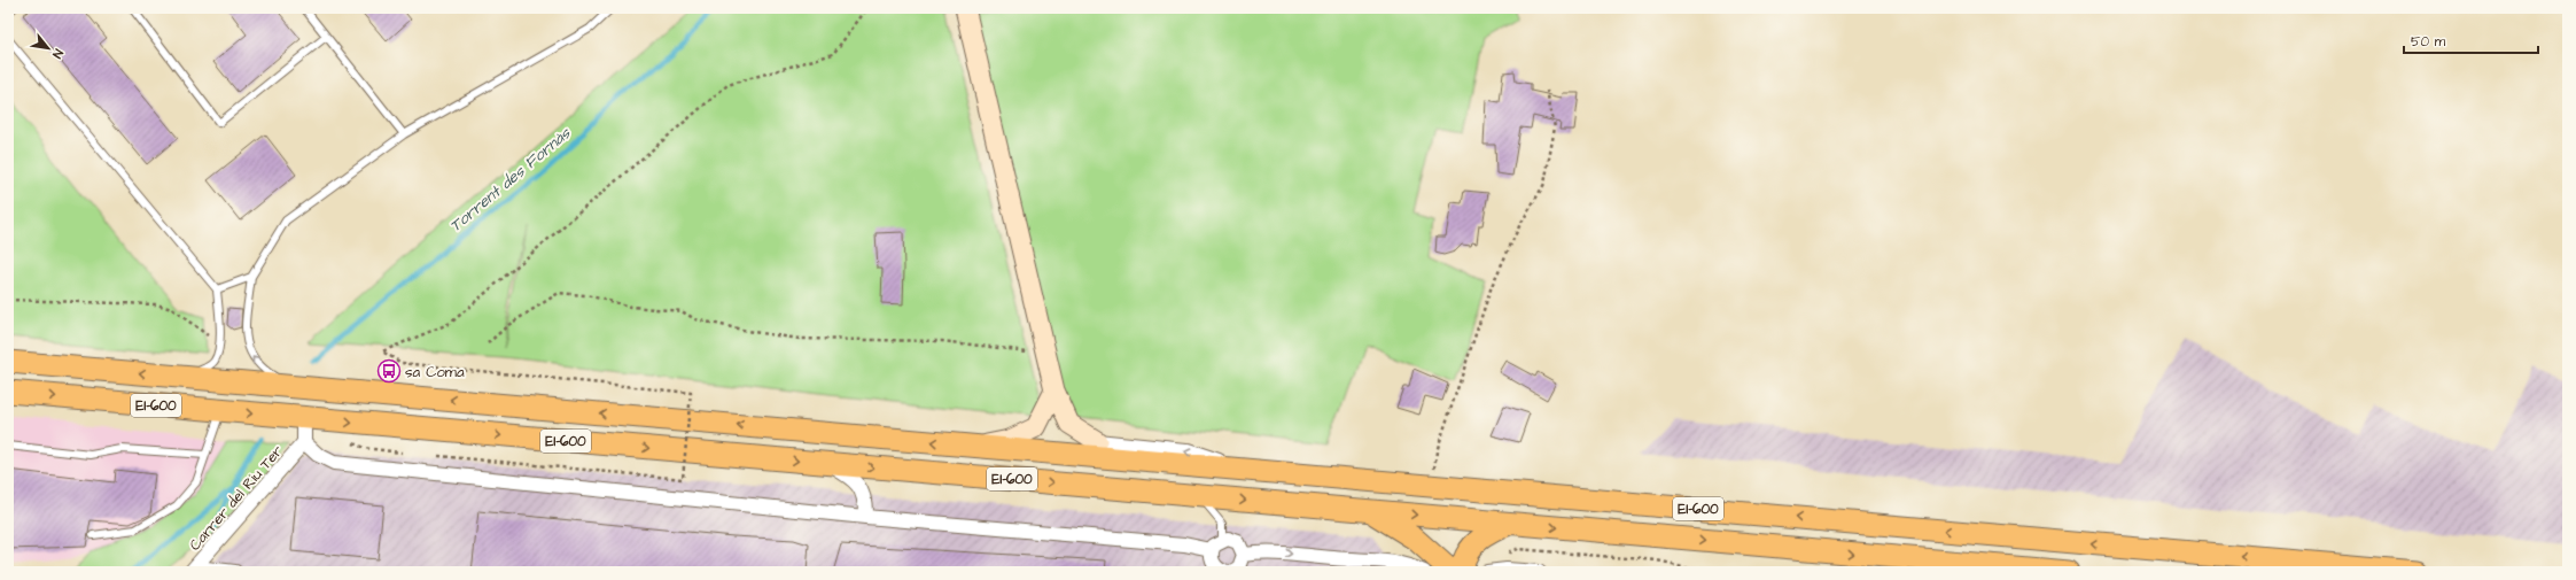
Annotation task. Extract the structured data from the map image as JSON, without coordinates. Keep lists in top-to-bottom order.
{
  "streets": {
    "main road": ["EI-600"],
    "street": ["Carrer del Riu Ter"]
  },
  "water": ["Torrent des Fornàs"],
  "places": {
    "bus stop": ["sa Coma"]
  },
  "scale_bar": "50 m",
  "north": "bottom right"
}
